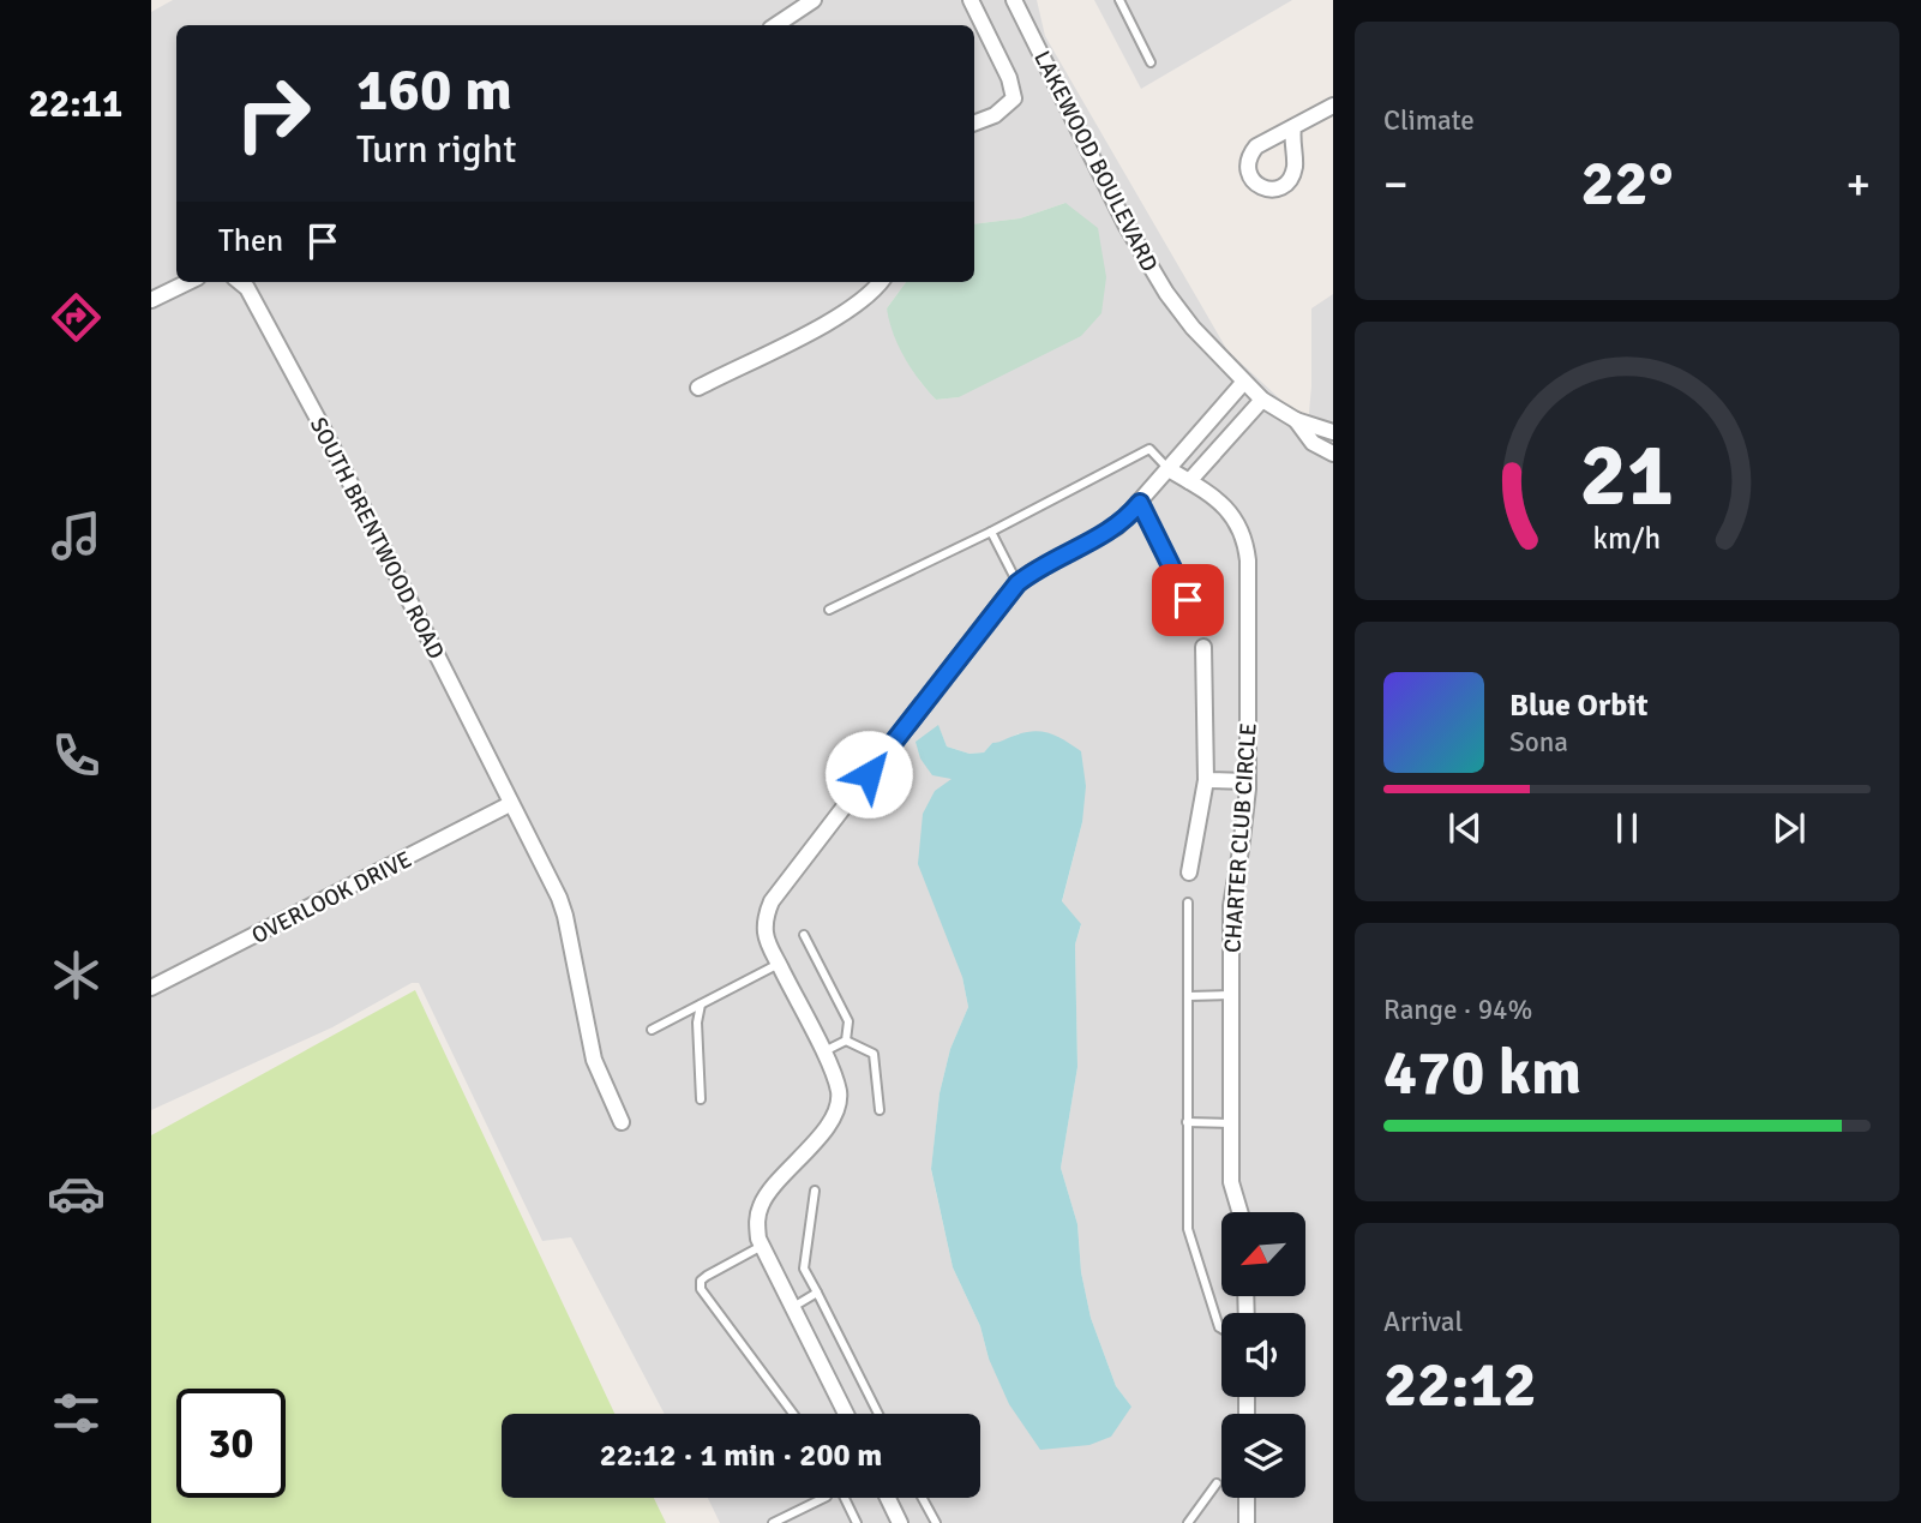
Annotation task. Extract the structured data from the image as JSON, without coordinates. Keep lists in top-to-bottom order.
{
  "streets": {
    "street": [
      "LAKEWOOD BOULEVARD",
      "SOUTH BRENTWOOD ROAD",
      "CHARTER CLUB CIRCLE",
      "OVERLOOK DRIVE"
    ]
  },
  "crossings": [
    ["SOUTH BRENTWOOD ROAD", "OVERLOOK DRIVE"]
  ],
  "north": "bottom left",
  "page": {
    "tabs": "22:11",
    "tile": [
      "Climate",
      ["Range · 94%", "470 km"],
      ["Arrival", "22:12"]
    ],
    "turn": ["160 m", "Turn right"],
    "heat": ["−", "22°", "+"],
    "then": "Then",
    "song": ["Blue Orbit", "Sona"],
    "limit": "30",
    "trip": "22:12 · 1 min · 200 m",
    "gauge": ["21", "km/h"]
  }
}
